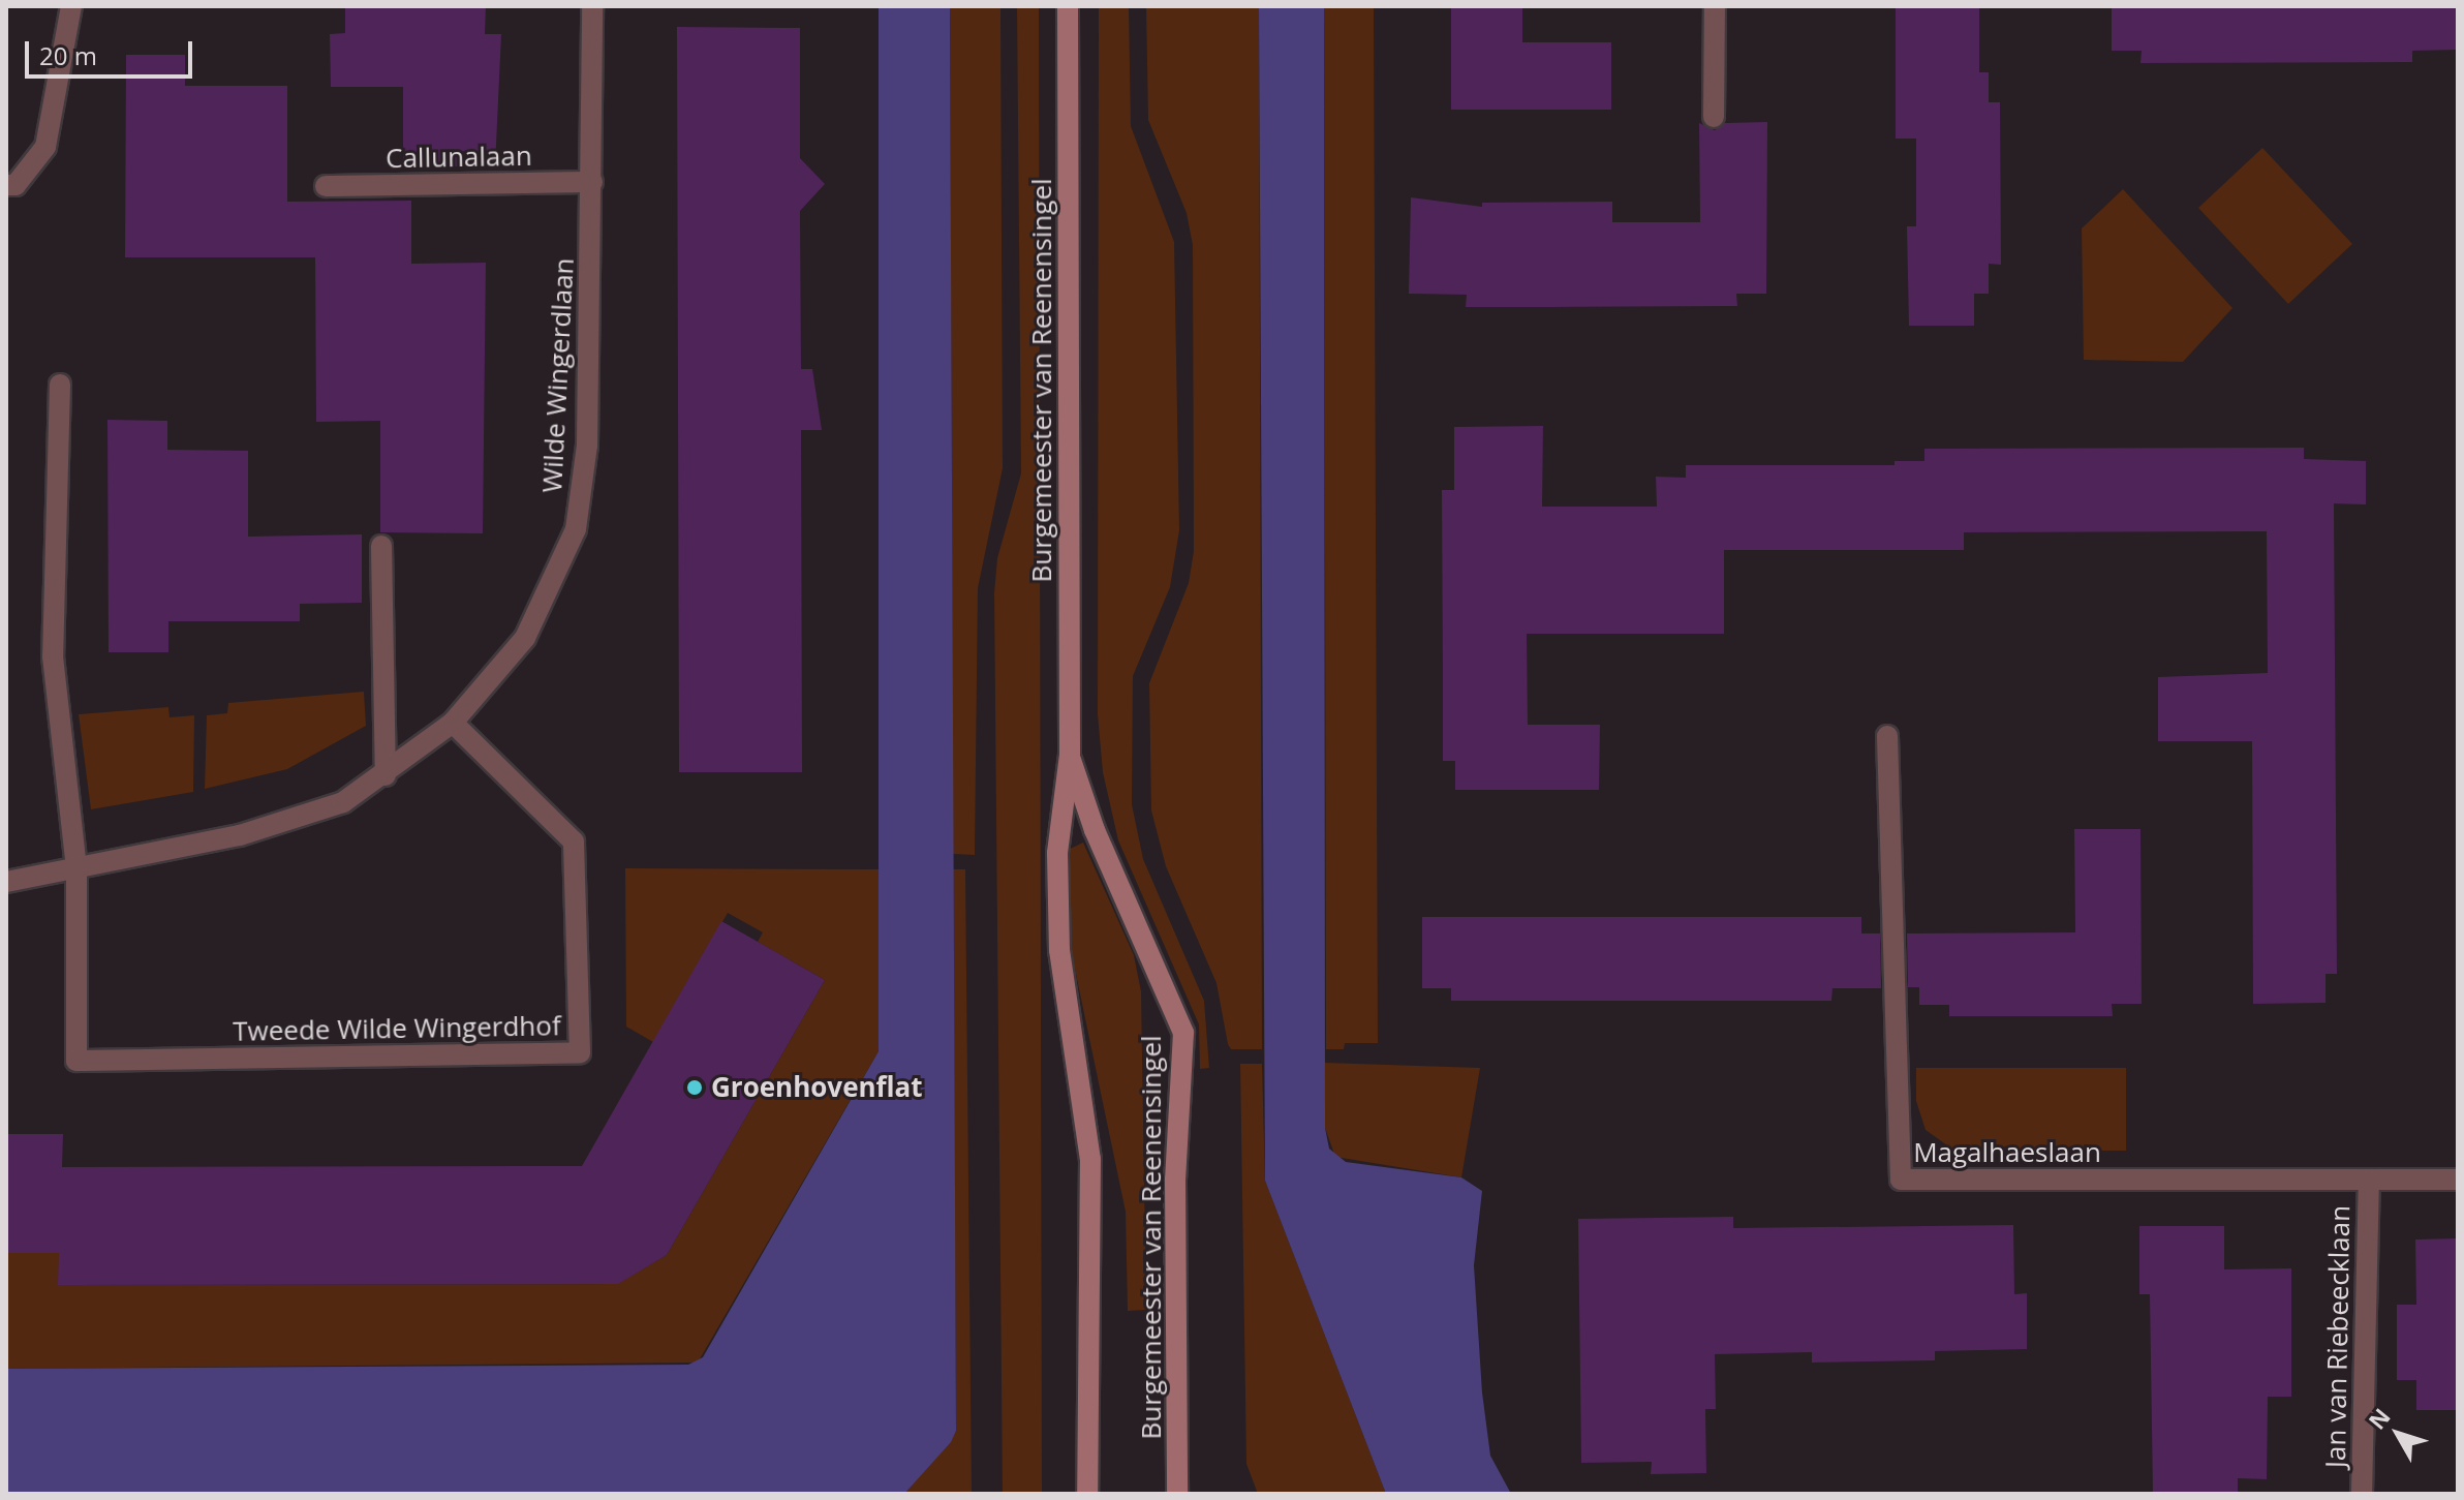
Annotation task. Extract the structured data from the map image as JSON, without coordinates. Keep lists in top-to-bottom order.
{
  "streets": {
    "main road": ["Burgemeester van Reenensingel"],
    "street": [
      "Callunalaan",
      "Wilde Wingerdlaan",
      "Tweede Wilde Wingerdhof",
      "Magalhaeslaan",
      "Jan van Riebeecklaan"
    ]
  },
  "crossings": [
    ["Callunalaan", "Wilde Wingerdlaan"],
    ["Wilde Wingerdlaan", "Tweede Wilde Wingerdhof"],
    ["Magalhaeslaan", "Jan van Riebeecklaan"]
  ],
  "places": ["Groenhovenflat"],
  "scale_bar": "20 m",
  "north": "top left"
}
